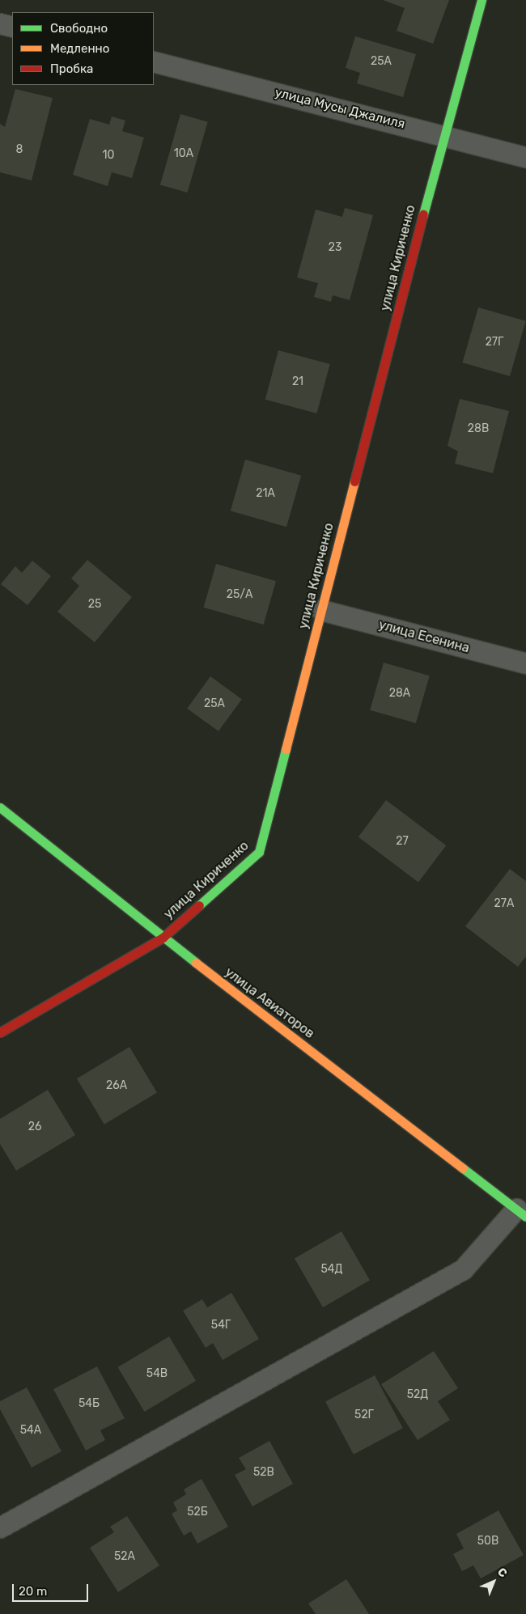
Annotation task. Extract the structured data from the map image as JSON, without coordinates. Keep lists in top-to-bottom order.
{
  "streets": {
    "street": [
      "улица Мусы Джалиля",
      "улица Кириченко",
      "улица Есенина",
      "улица Авиаторов"
    ]
  },
  "crossings": [
    ["улица Мусы Джалиля", "улица Кириченко"],
    ["улица Кириченко", "улица Есенина"],
    ["улица Кириченко", "улица Авиаторов"]
  ],
  "house_numbers": [
    "25А",
    "8",
    "10А",
    "10",
    "23",
    "27Г",
    "21",
    "28В",
    "21А",
    "25/А",
    "25",
    "28А",
    "25А",
    "27",
    "27А",
    "26А",
    "26",
    "54Д",
    "54Г",
    "54В",
    "52Д",
    "54Б",
    "52Г",
    "54А",
    "52В",
    "52Б",
    "50В",
    "52А"
  ],
  "legend": ["Свободно", "Медленно", "Пробка"],
  "scale_bar": "20 m",
  "north": "top right"
}
